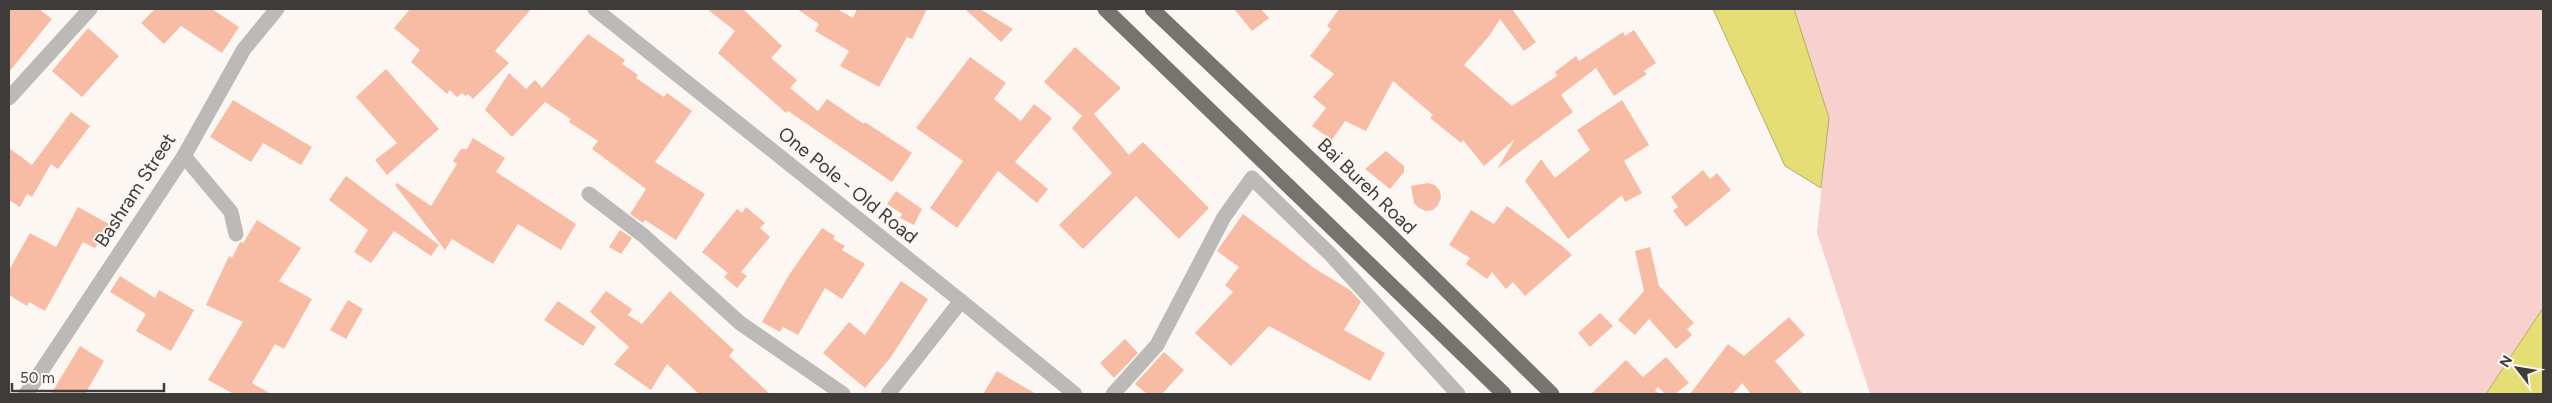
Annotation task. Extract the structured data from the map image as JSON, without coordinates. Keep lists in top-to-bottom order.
{
  "streets": {
    "highway": ["Bai Bureh Road"],
    "street": ["One Pole - Old Road", "Bashram Street"]
  },
  "scale_bar": "50 m",
  "north": "top left"
}
